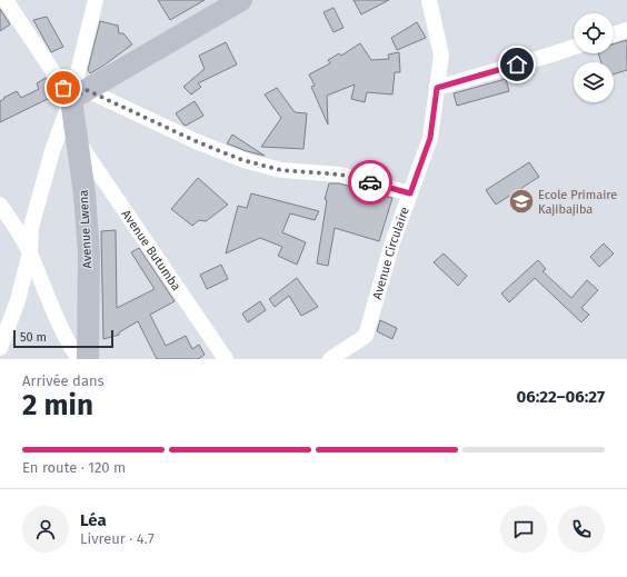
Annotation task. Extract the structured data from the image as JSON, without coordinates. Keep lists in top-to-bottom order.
{
  "streets": {
    "main road": ["Avenue Lwena"],
    "street": ["Avenue Butumba", "Avenue Circulaire"]
  },
  "crossings": [
    ["Avenue Lwena", "Avenue Butumba"]
  ],
  "places": {
    "school or university": ["Ecole Primaire Kajibajiba"]
  },
  "scale_bar": "50 m",
  "page": {
    "scale": "50 m",
    "heading": ["2 min", "Arrivée dans", "06:22–06:27"],
    "panel": ["Léa", "Livreur · 4.7"],
    "bar": "En route · 120 m"
  }
}
